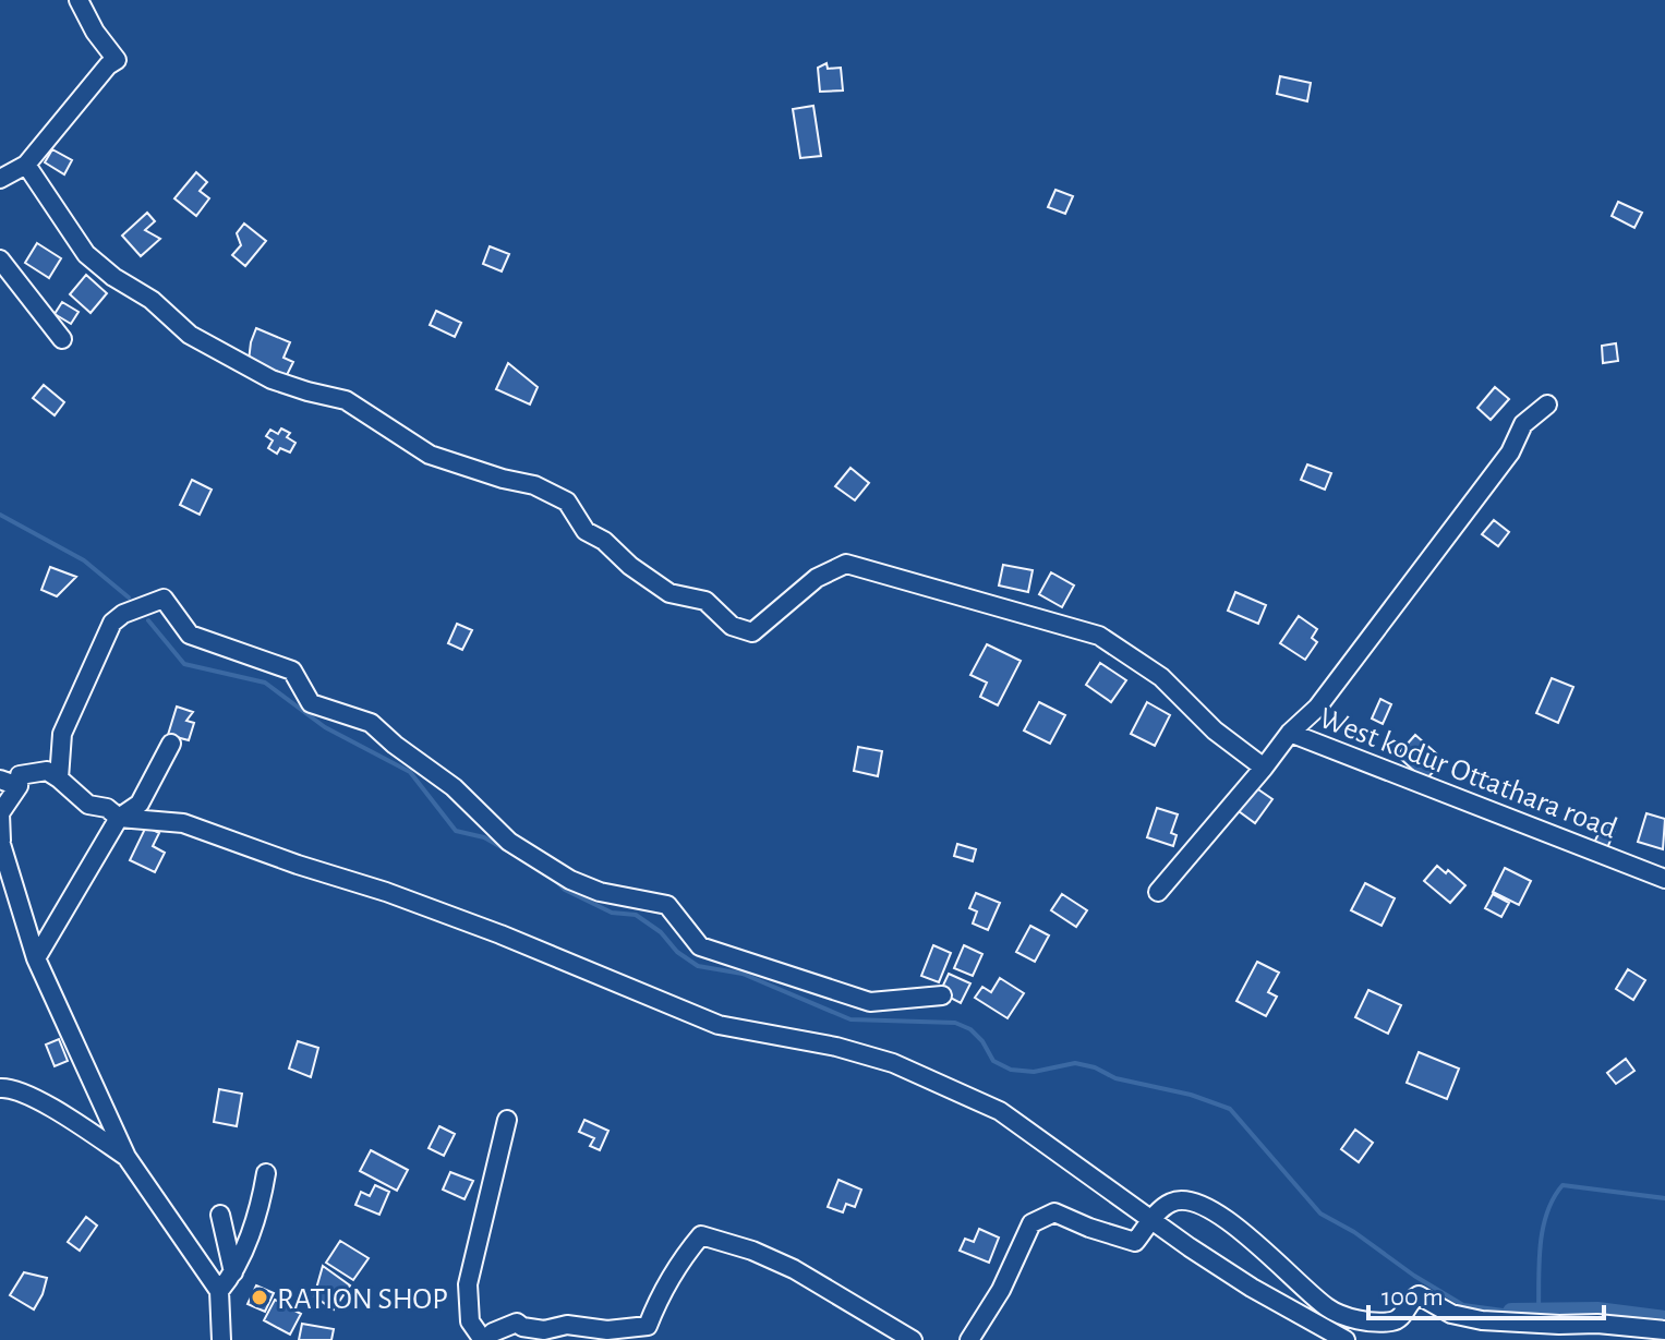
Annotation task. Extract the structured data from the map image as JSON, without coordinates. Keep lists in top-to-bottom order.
{
  "streets": {
    "street": ["West kodur Ottathara road"]
  },
  "places": ["RATION SHOP"],
  "scale_bar": "100 m"
}
